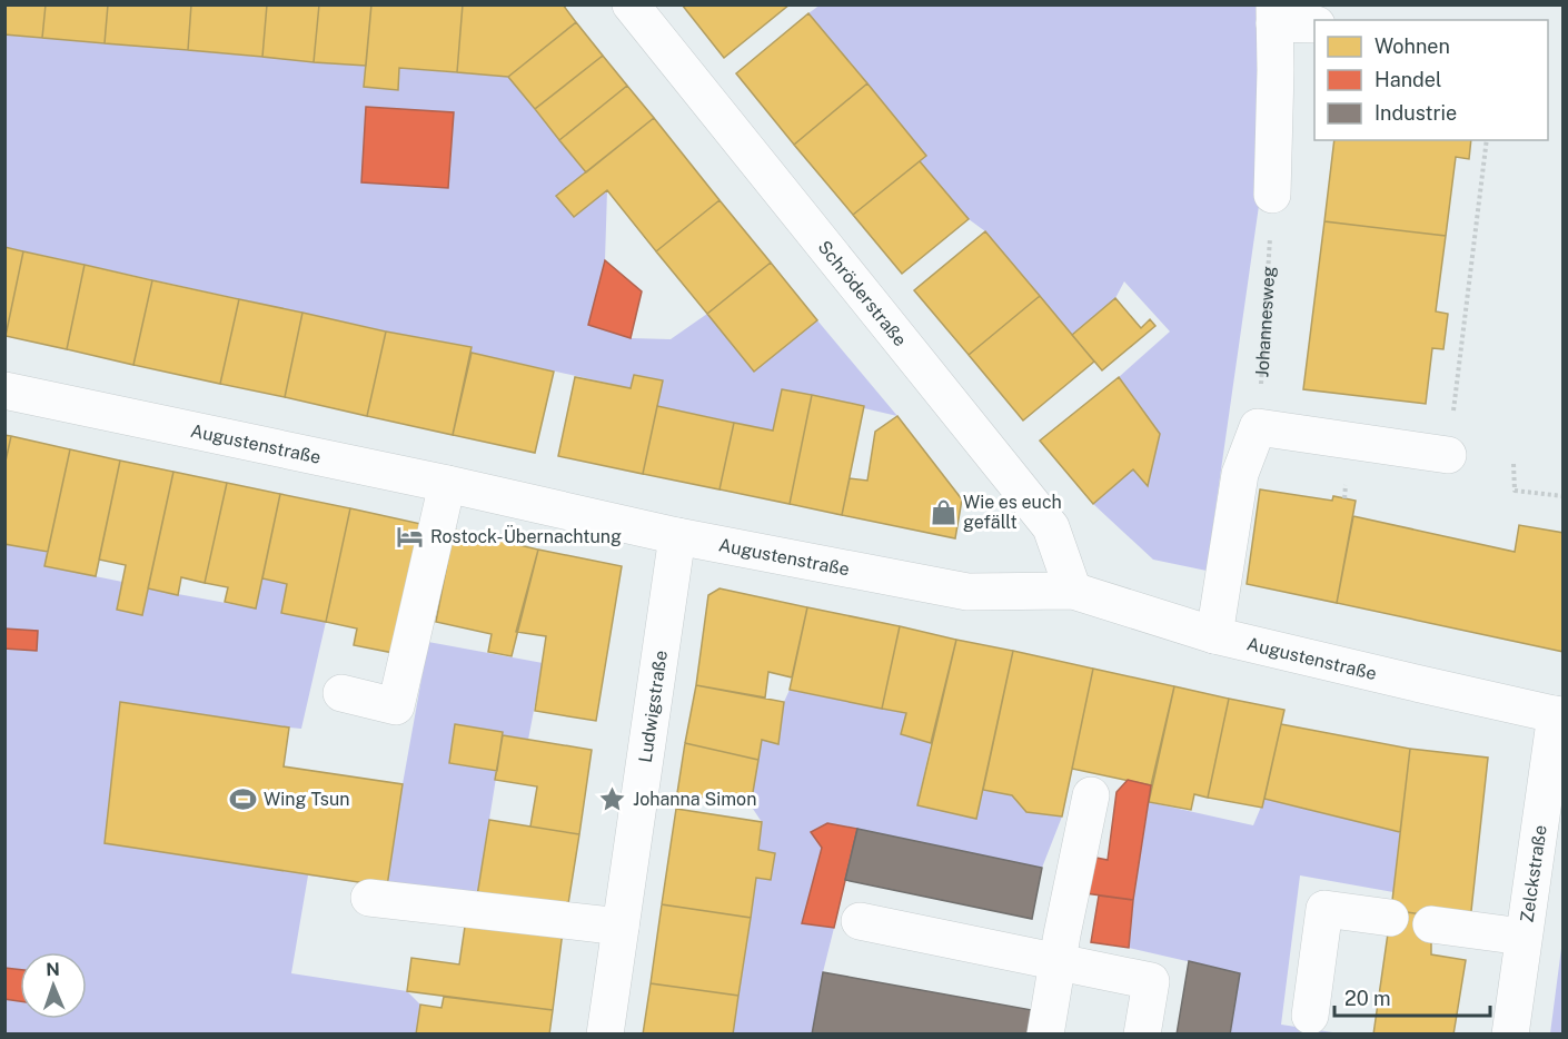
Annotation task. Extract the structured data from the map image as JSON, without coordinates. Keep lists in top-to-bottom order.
{
  "streets": {
    "street": [
      "Schröderstraße",
      "Augustenstraße",
      "Ludwigstraße",
      "Zelckstraße"
    ],
    "path": ["Johannesweg"]
  },
  "crossings": [
    ["Schröderstraße", "Augustenstraße"],
    ["Augustenstraße", "Ludwigstraße"],
    ["Augustenstraße", "Zelckstraße"]
  ],
  "places": {
    "shop": ["Wie es euch gefällt"],
    "hotel": ["Rostock-Übernachtung"],
    "sports": ["Wing Tsun"],
    "place": ["Johanna Simon"]
  },
  "legend": ["Wohnen", "Handel", "Industrie"],
  "scale_bar": "20 m",
  "north": "top"
}
